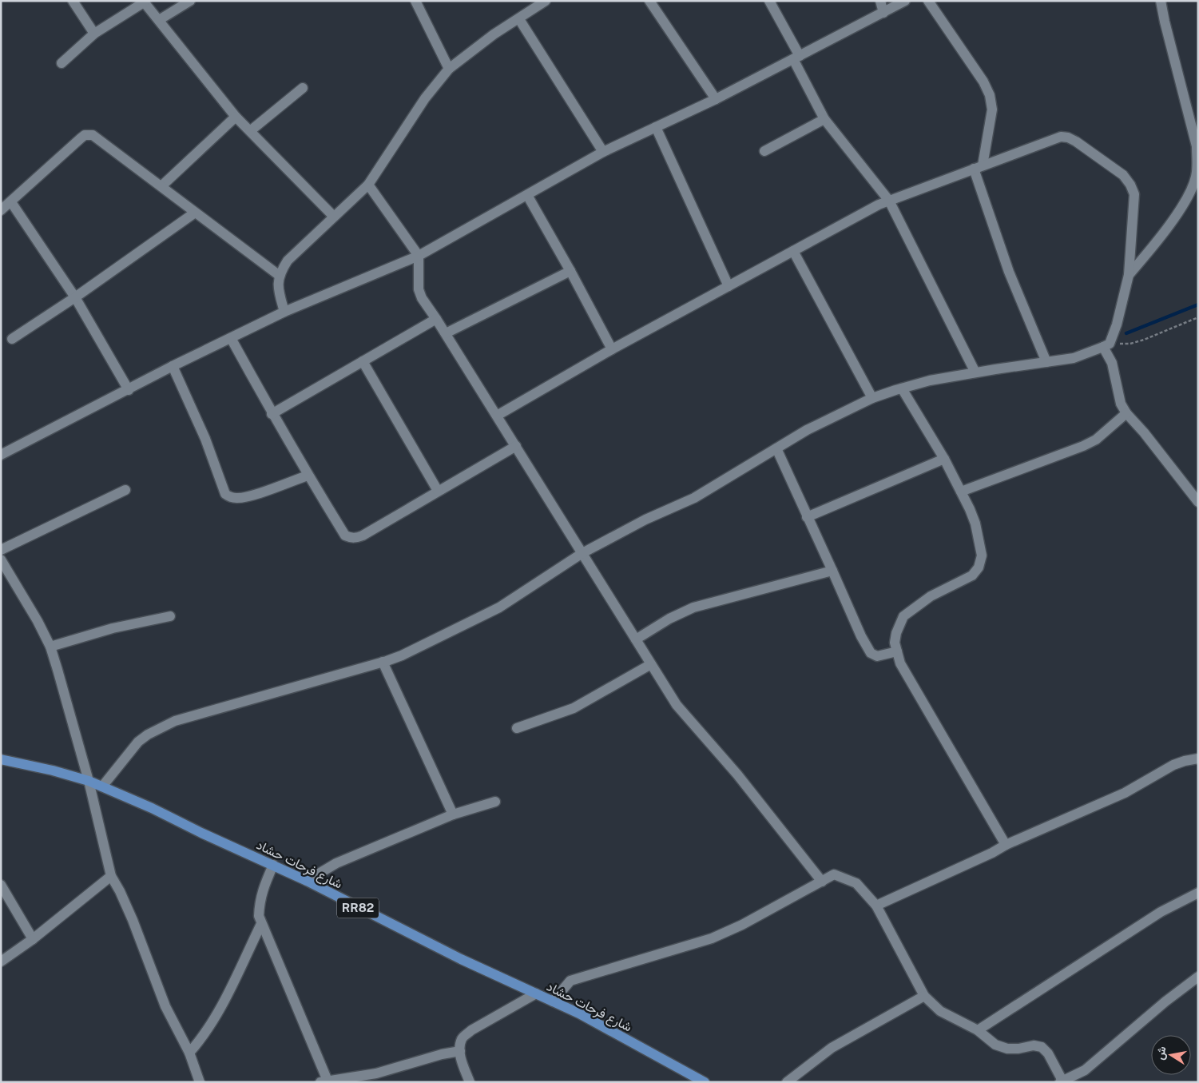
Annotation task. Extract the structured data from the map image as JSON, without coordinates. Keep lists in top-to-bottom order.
{
  "streets": {
    "main road": ["شارع فرحات حشاد", "RR82"]
  },
  "north": "left"
}
